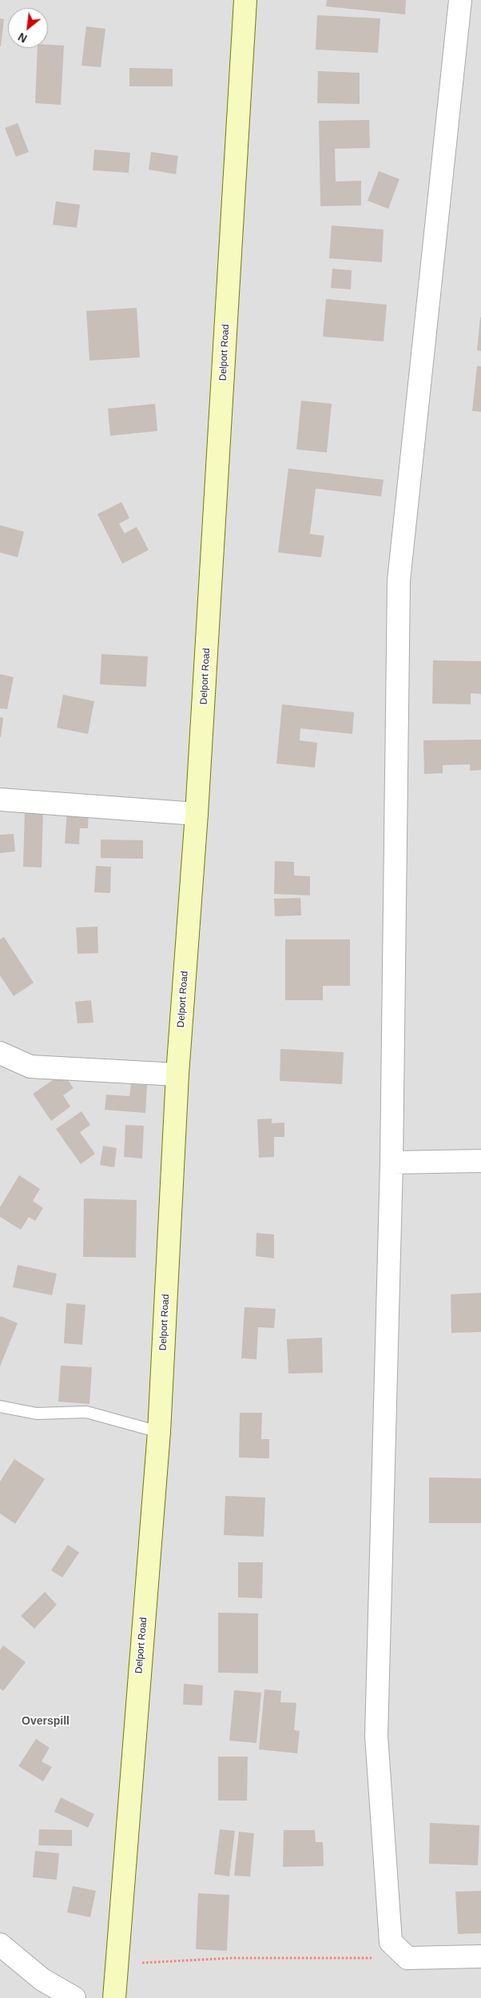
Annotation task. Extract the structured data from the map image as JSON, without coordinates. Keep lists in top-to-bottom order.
{
  "streets": {
    "street": ["Delport Road"]
  },
  "districts": ["Overspill"],
  "north": "bottom left"
}
